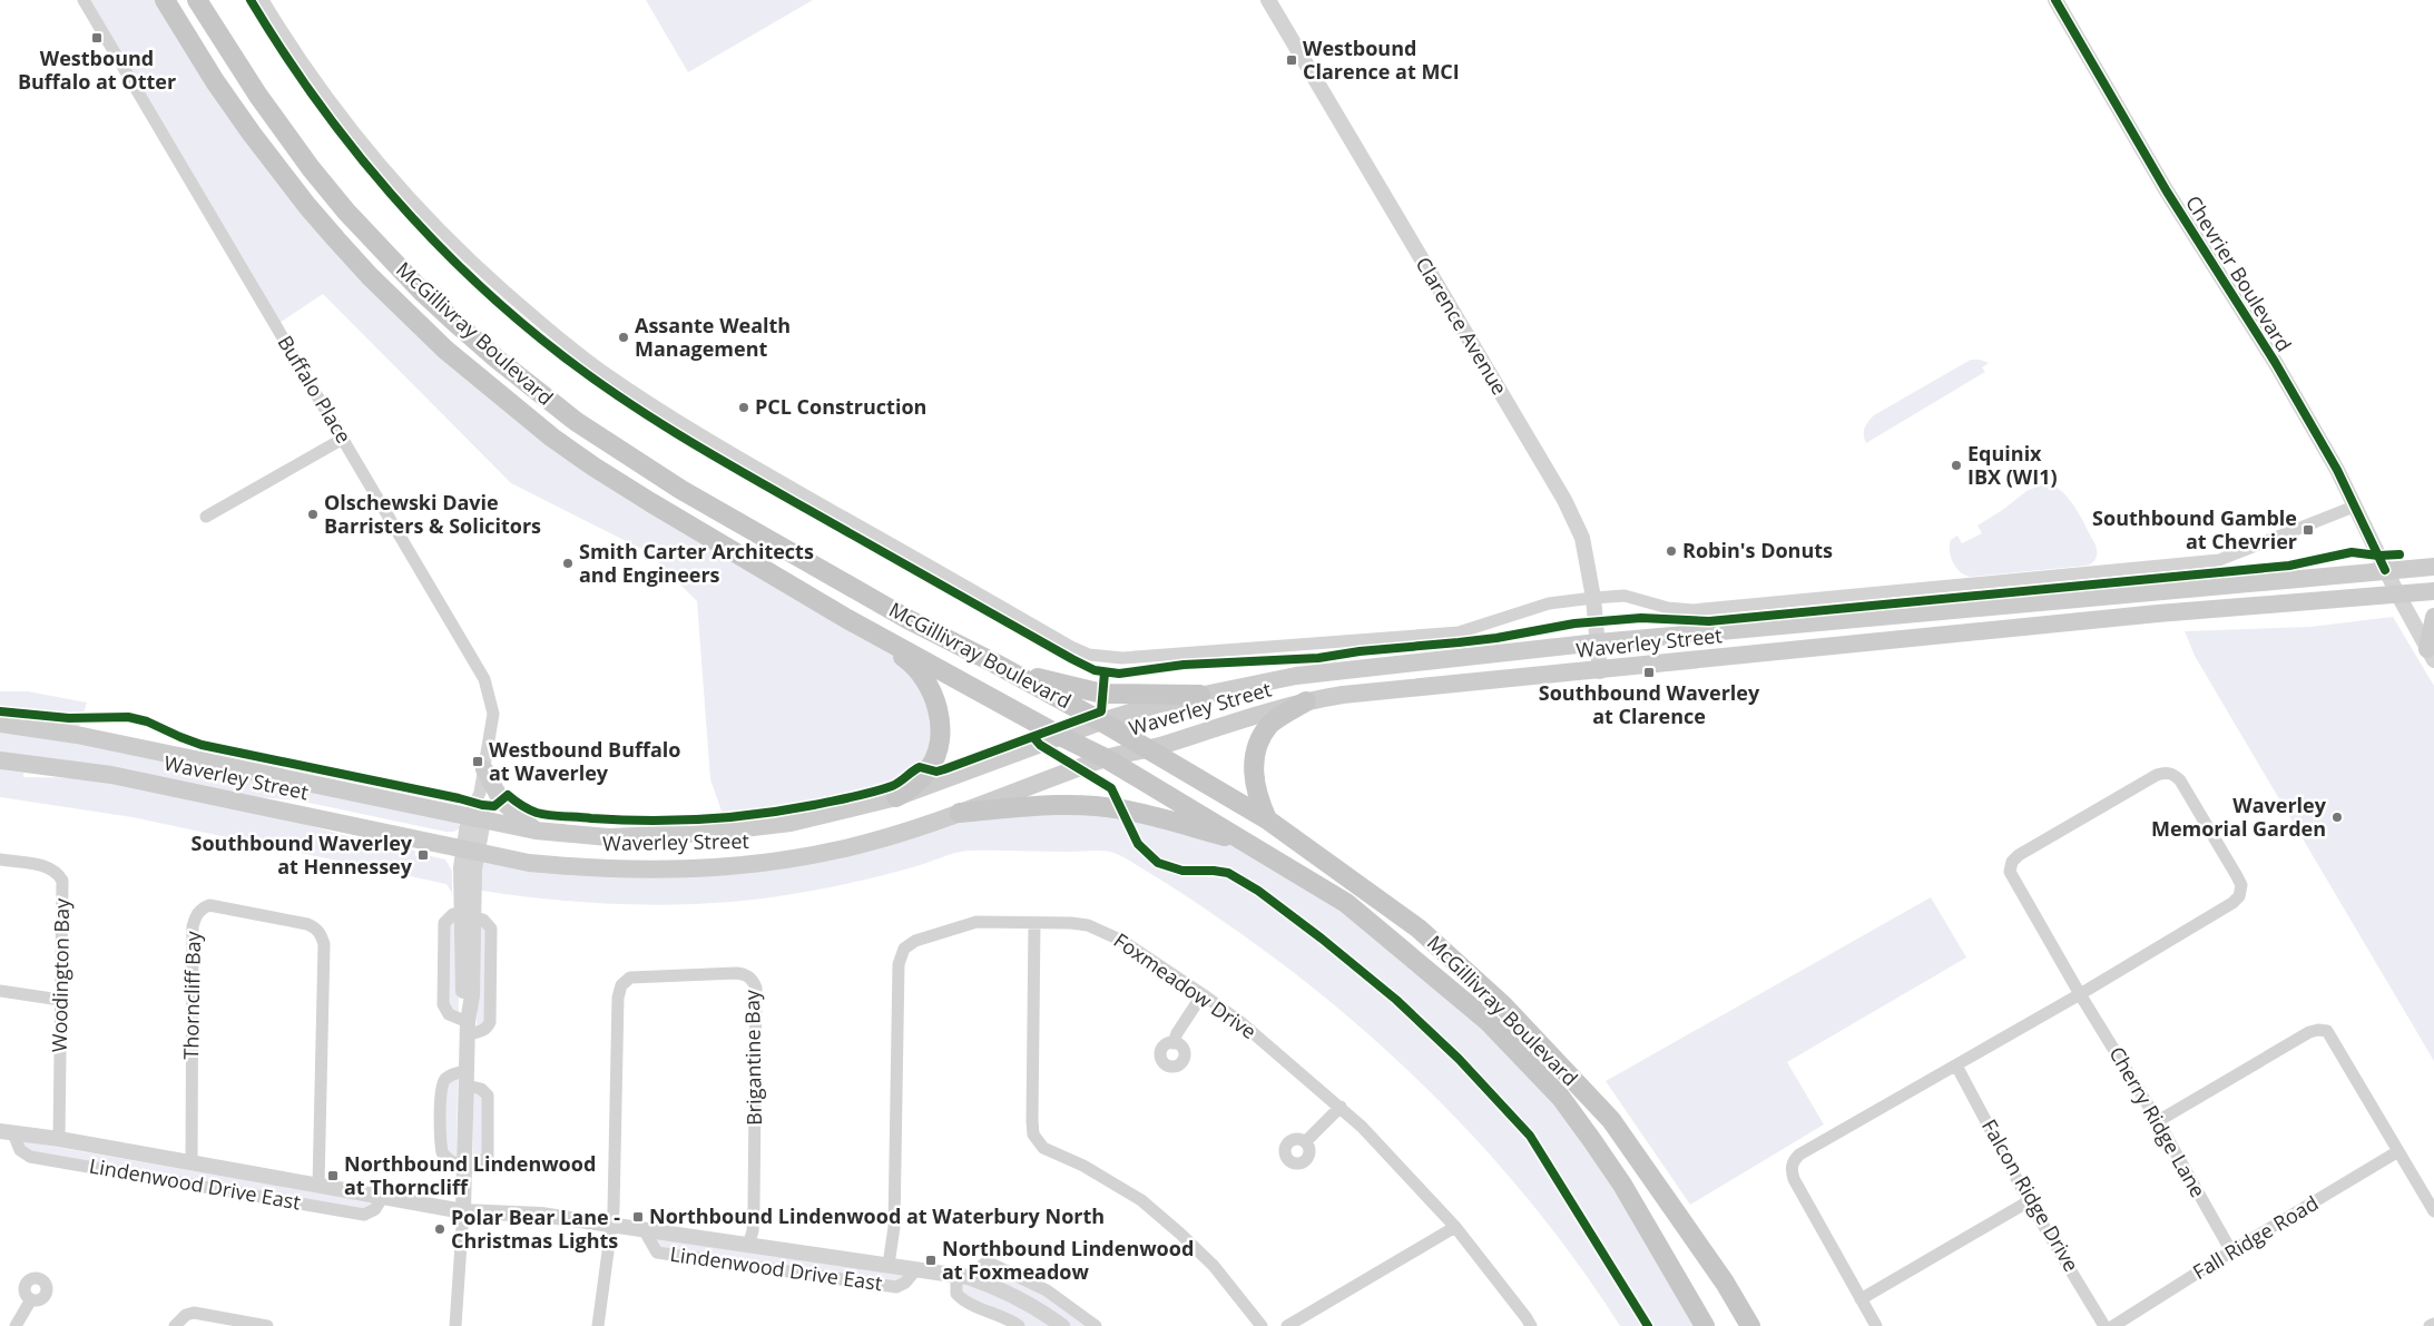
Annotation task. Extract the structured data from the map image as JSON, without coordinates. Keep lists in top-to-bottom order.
{
  "streets": {
    "main road": ["McGillivray Boulevard", "Waverley Street"],
    "street": [
      "Chevrier Boulevard",
      "Clarence Avenue",
      "Buffalo Place",
      "Woodington Bay",
      "Foxmeadow Drive",
      "Thorncliff Bay",
      "Brigantine Bay",
      "Cherry Ridge Lane",
      "Lindenwood Drive East",
      "Falcon Ridge Drive",
      "Fall Ridge Road"
    ]
  },
  "crossings": [
    ["Chevrier Boulevard", "Waverley Street"],
    ["Clarence Avenue", "Waverley Street"],
    ["McGillivray Boulevard", "Waverley Street"],
    ["Buffalo Place", "Waverley Street"],
    ["Woodington Bay", "Lindenwood Drive East"],
    ["Foxmeadow Drive", "Lindenwood Drive East"],
    ["Thorncliff Bay", "Lindenwood Drive East"],
    ["Brigantine Bay", "Lindenwood Drive East"],
    ["Cherry Ridge Lane", "Fall Ridge Road"]
  ],
  "places": {
    "transit": [
      "Westbound Buffalo at Otter",
      "Westbound Clarence at MCI",
      "Southbound Gamble at Chevrier",
      "Southbound Waverley at Clarence",
      "Westbound Buffalo at Waverley",
      "Southbound Waverley at Hennessey",
      "Northbound Lindenwood at Thorncliff",
      "Northbound Lindenwood at Waterbury North",
      "Northbound Lindenwood at Foxmeadow"
    ],
    "other": [
      "Assante Wealth Management",
      "PCL Construction",
      "Equinix IBX (WI1)",
      "Olschewski Davie Barristers & Solicitors",
      "Robin's Donuts",
      "Smith Carter Architects and Engineers",
      "Waverley Memorial Garden",
      "Polar Bear Lane - Christmas Lights"
    ]
  }
}
